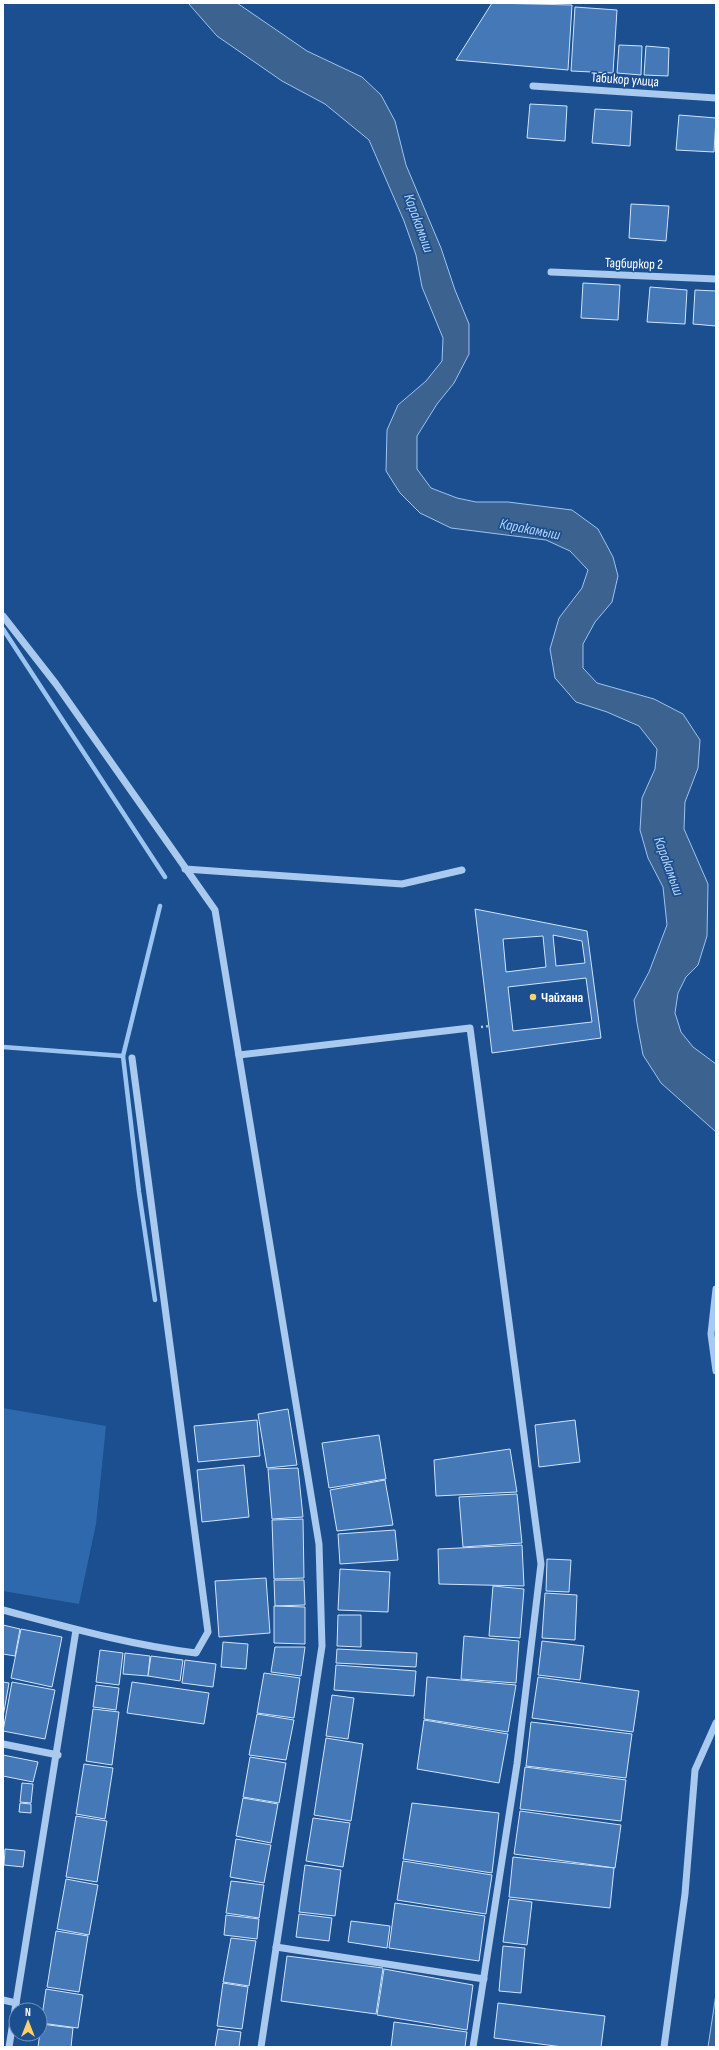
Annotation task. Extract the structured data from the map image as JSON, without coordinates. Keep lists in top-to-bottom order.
{
  "streets": {
    "street": ["Табикор улица", "Тадбиркор 2"]
  },
  "water": ["Каракамыш"],
  "places": ["Чайхана"],
  "north": "top"
}
